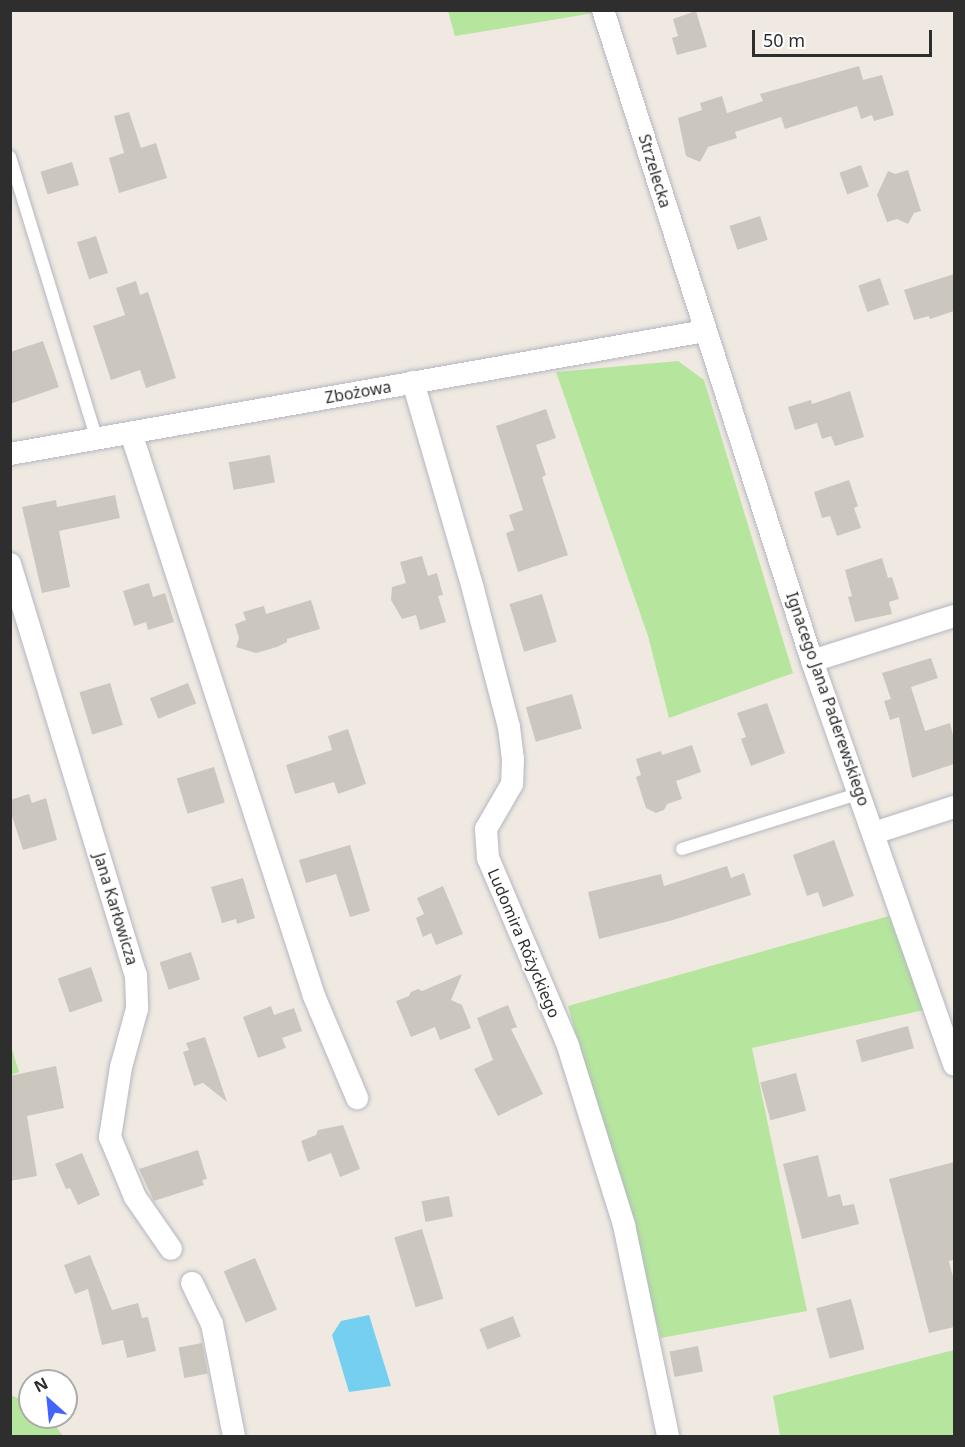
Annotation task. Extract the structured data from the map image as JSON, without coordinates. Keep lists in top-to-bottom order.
{
  "streets": {
    "street": [
      "Strzelecka",
      "Zbożowa",
      "Ignacego Jana Paderewskiego",
      "Jana Karłowicza",
      "Ludomira Różyckiego"
    ]
  },
  "crossings": [
    ["Strzelecka", "Zbożowa"],
    ["Strzelecka", "Ignacego Jana Paderewskiego"],
    ["Zbożowa", "Ignacego Jana Paderewskiego"],
    ["Zbożowa", "Ludomira Różyckiego"]
  ],
  "scale_bar": "50 m",
  "north": "top left"
}
